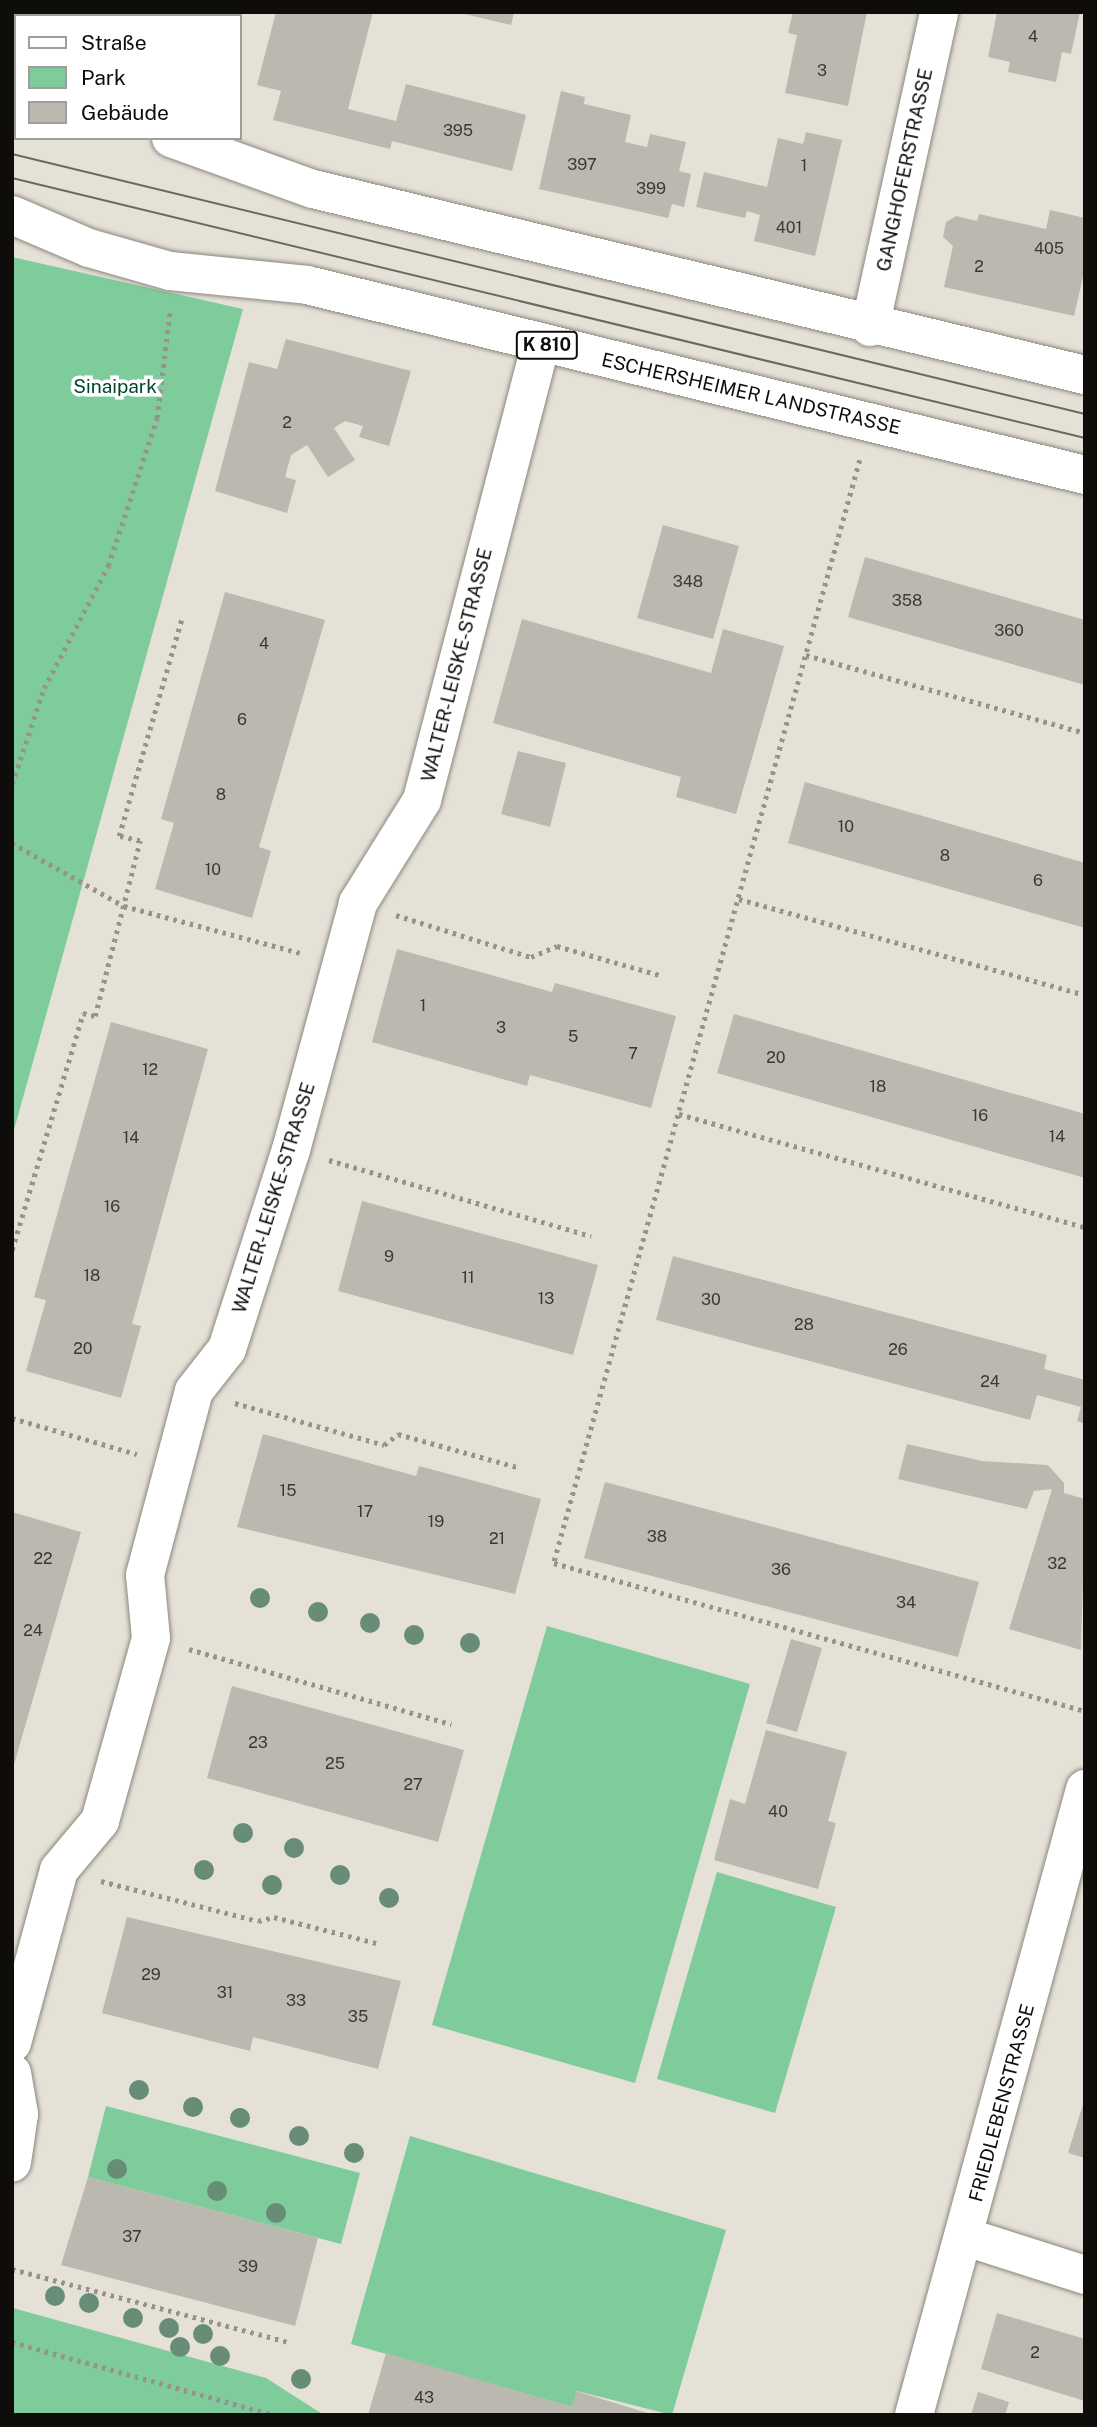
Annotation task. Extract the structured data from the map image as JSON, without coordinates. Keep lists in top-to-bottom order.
{
  "streets": {
    "street": [
      "GANGHOFERSTRASSE",
      "K 810",
      "ESCHERSHEIMER LANDSTRASSE",
      "WALTER-LEISKE-STRASSE",
      "FRIEDLEBENSTRASSE"
    ]
  },
  "crossings": [
    ["ESCHERSHEIMER LANDSTRASSE", "WALTER-LEISKE-STRASSE"]
  ],
  "parks": ["Sinaipark"],
  "house_numbers": [
    "4",
    "3",
    "395",
    "397",
    "1",
    "399",
    "401",
    "405",
    "2",
    "2",
    "348",
    "358",
    "360",
    "4",
    "6",
    "8",
    "10",
    "8",
    "10",
    "6",
    "1",
    "3",
    "5",
    "7",
    "20",
    "12",
    "18",
    "16",
    "14",
    "14",
    "16",
    "9",
    "18",
    "11",
    "13",
    "30",
    "28",
    "20",
    "26",
    "24",
    "15",
    "17",
    "19",
    "38",
    "21",
    "22",
    "32",
    "36",
    "34",
    "24",
    "23",
    "25",
    "27",
    "40",
    "29",
    "31",
    "33",
    "35",
    "37",
    "39",
    "2",
    "43"
  ],
  "legend": ["Straße", "Park", "Gebäude"]
}
